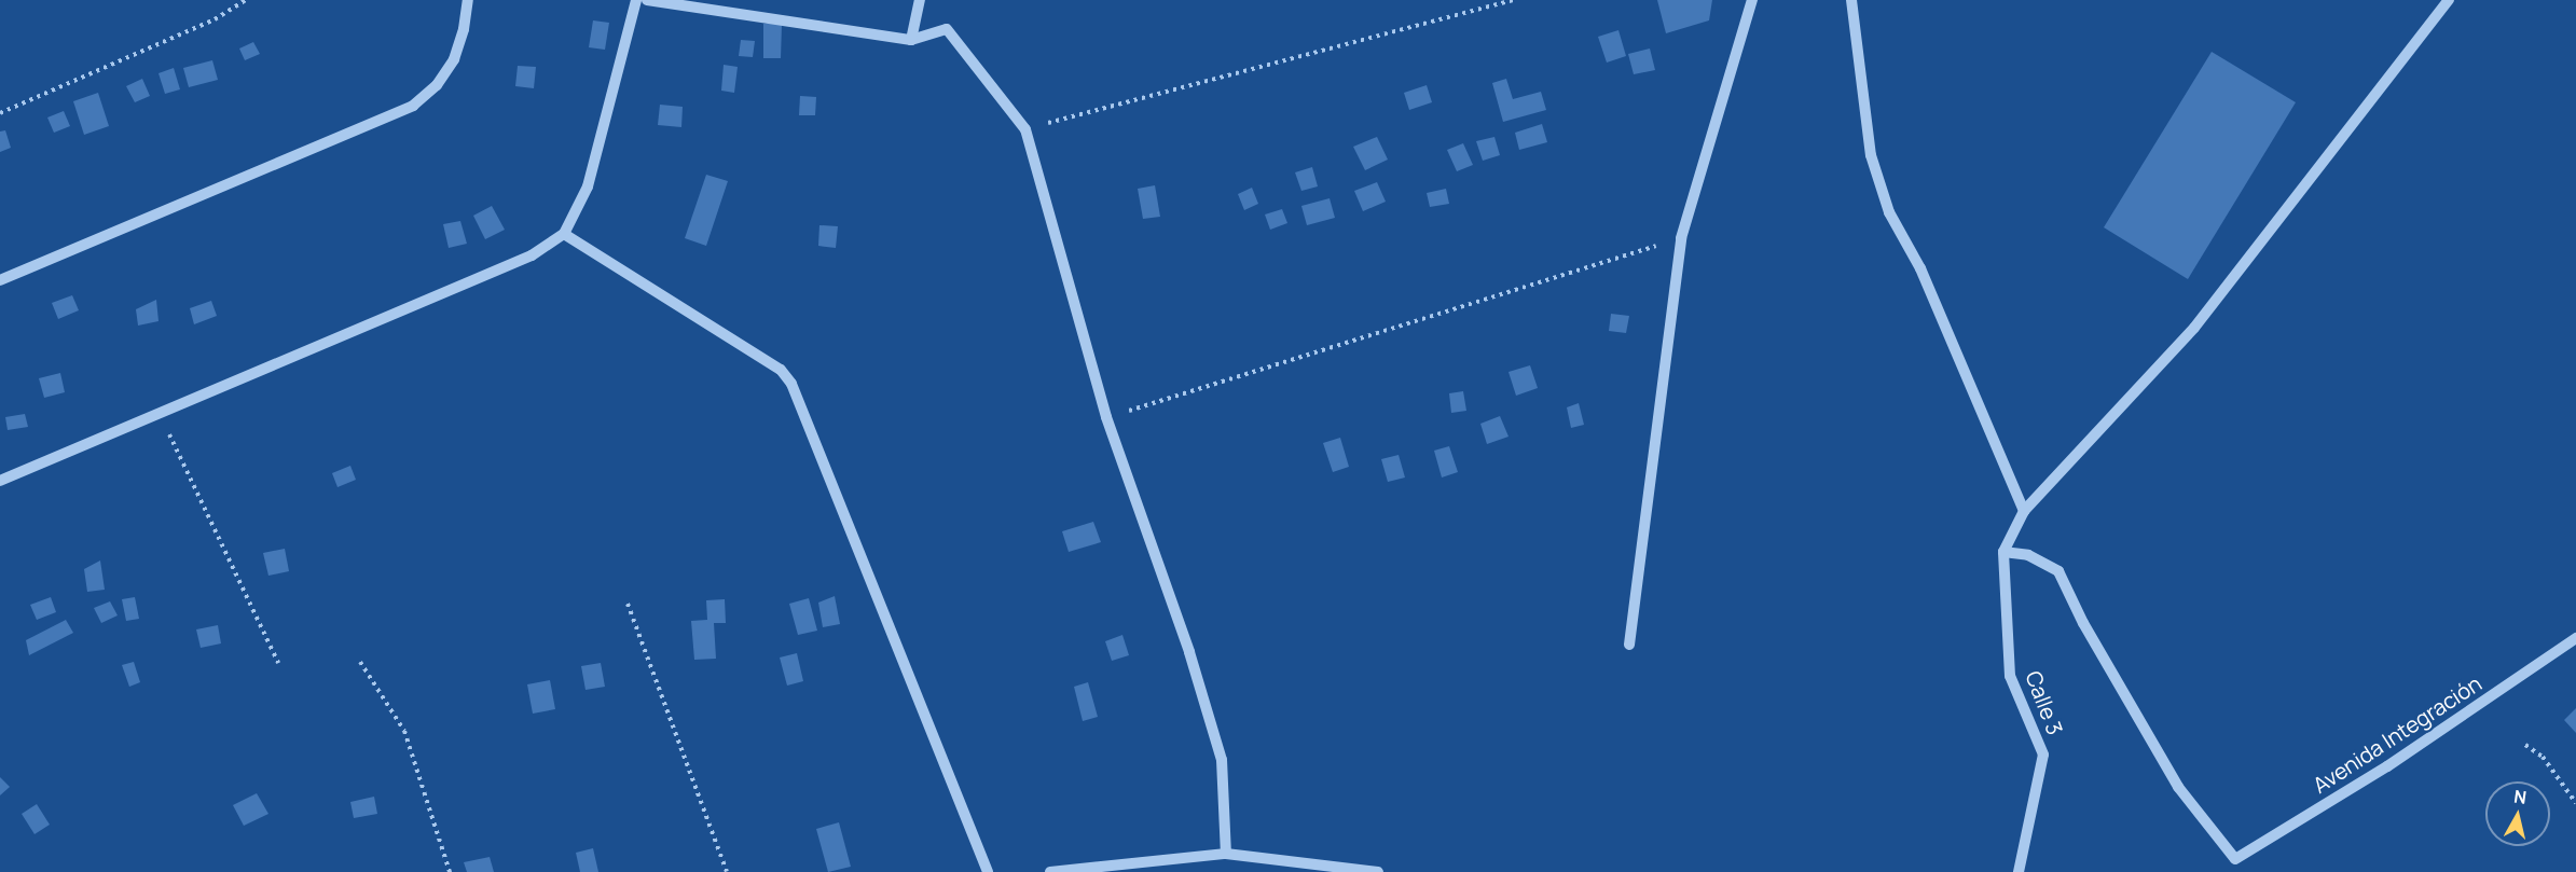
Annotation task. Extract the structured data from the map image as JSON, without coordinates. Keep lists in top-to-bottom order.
{
  "streets": {
    "street": ["Calle 3", "Avenida Integración"]
  },
  "crossings": [
    ["Calle 3", "Avenida Integración"]
  ],
  "north": "top"
}
